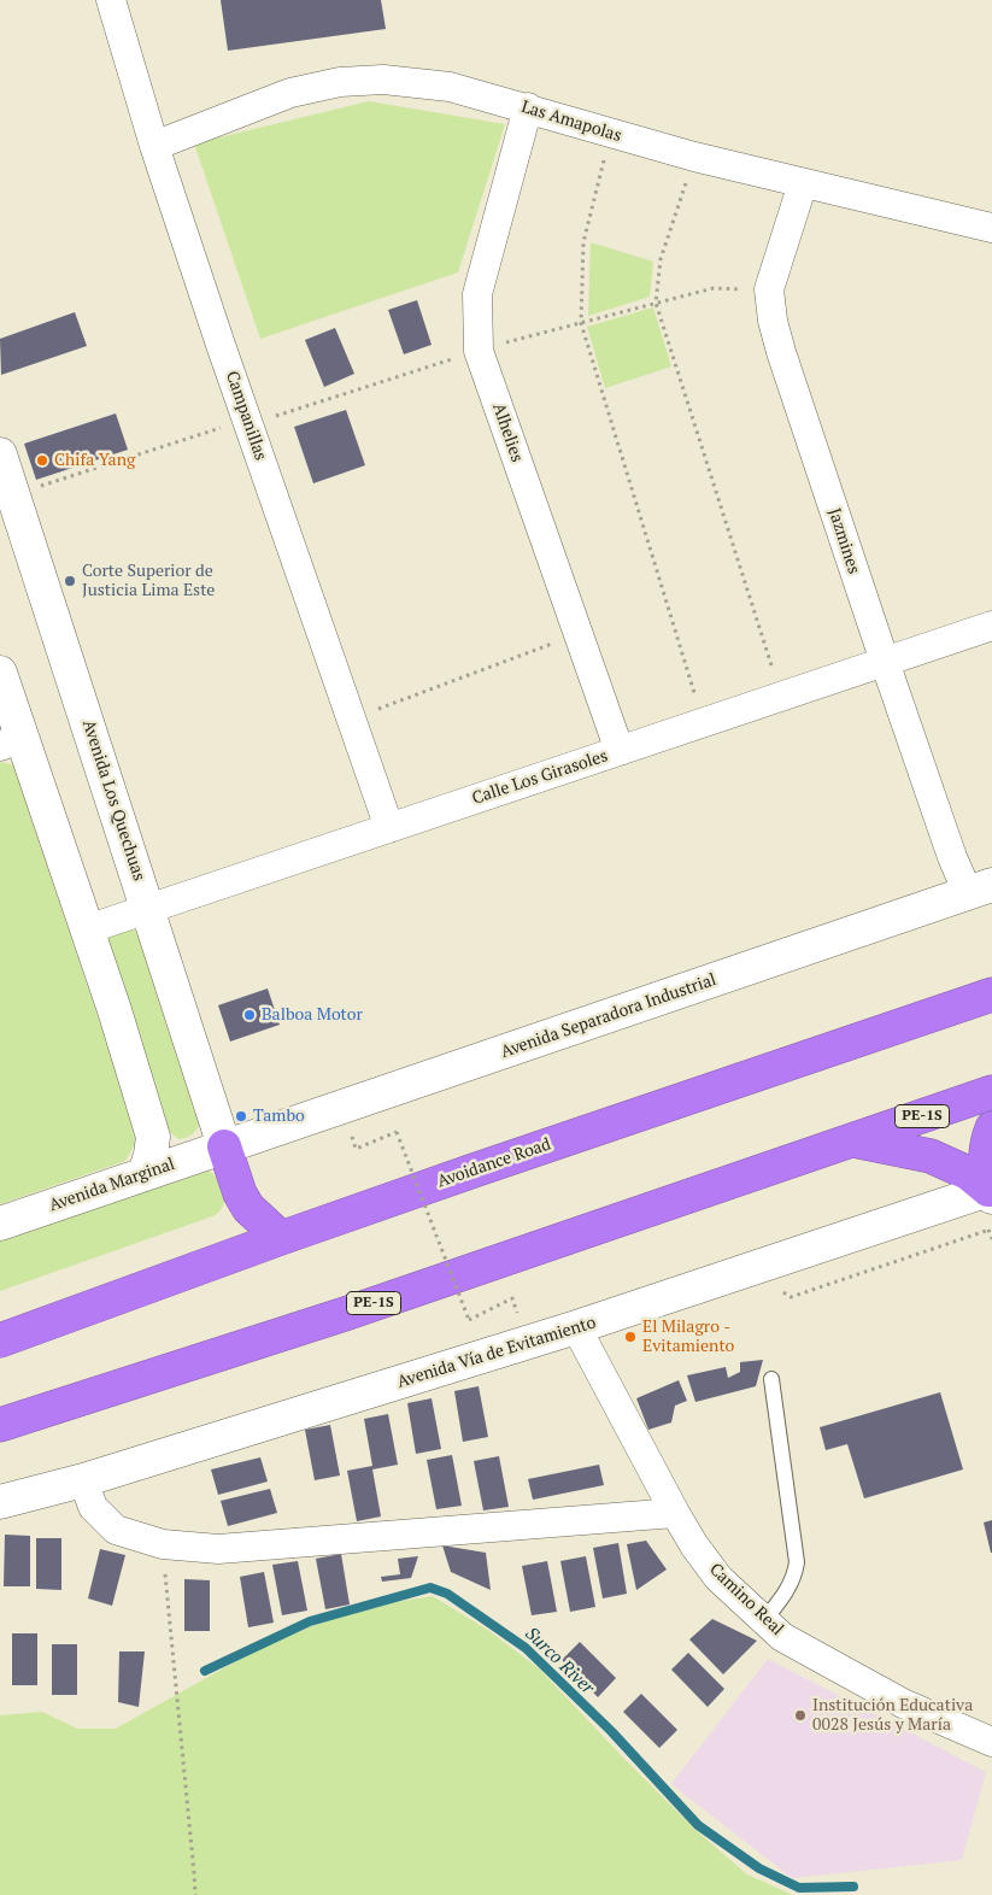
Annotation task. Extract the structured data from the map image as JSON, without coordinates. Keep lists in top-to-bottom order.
{
  "streets": {
    "highway": ["PE-1S", "Avoidance Road"],
    "main road": [
      "Avenida Los Quechuas",
      "Avenida Separadora Industrial",
      "Avenida Marginal",
      "Avenida Vía de Evitamiento"
    ],
    "street": [
      "Las Amapolas",
      "Campanillas",
      "Alhelies",
      "Jazmines",
      "Calle Los Girasoles",
      "Camino Real"
    ]
  },
  "crossings": [
    ["Las Amapolas", "Campanillas"],
    ["Las Amapolas", "Alhelies"],
    ["Las Amapolas", "Jazmines"],
    ["Campanillas", "Calle Los Girasoles"],
    ["Alhelies", "Calle Los Girasoles"],
    ["Jazmines", "Calle Los Girasoles"],
    ["Jazmines", "Avenida Separadora Industrial"],
    ["Calle Los Girasoles", "Avenida Los Quechuas"],
    ["Avenida Los Quechuas", "Avenida Separadora Industrial"],
    ["Avenida Los Quechuas", "Avenida Marginal"],
    ["Avenida Separadora Industrial", "Avenida Marginal"],
    ["Avenida Vía de Evitamiento", "Camino Real"]
  ],
  "water": ["Surco River"],
  "places": [
    "Chifa Yang",
    "Corte Superior de Justicia Lima Este",
    "Balboa Motor",
    "Tambo",
    "El Milagro - Evitamiento",
    "Institución Educativa 0028 Jesús y María"
  ]
}
